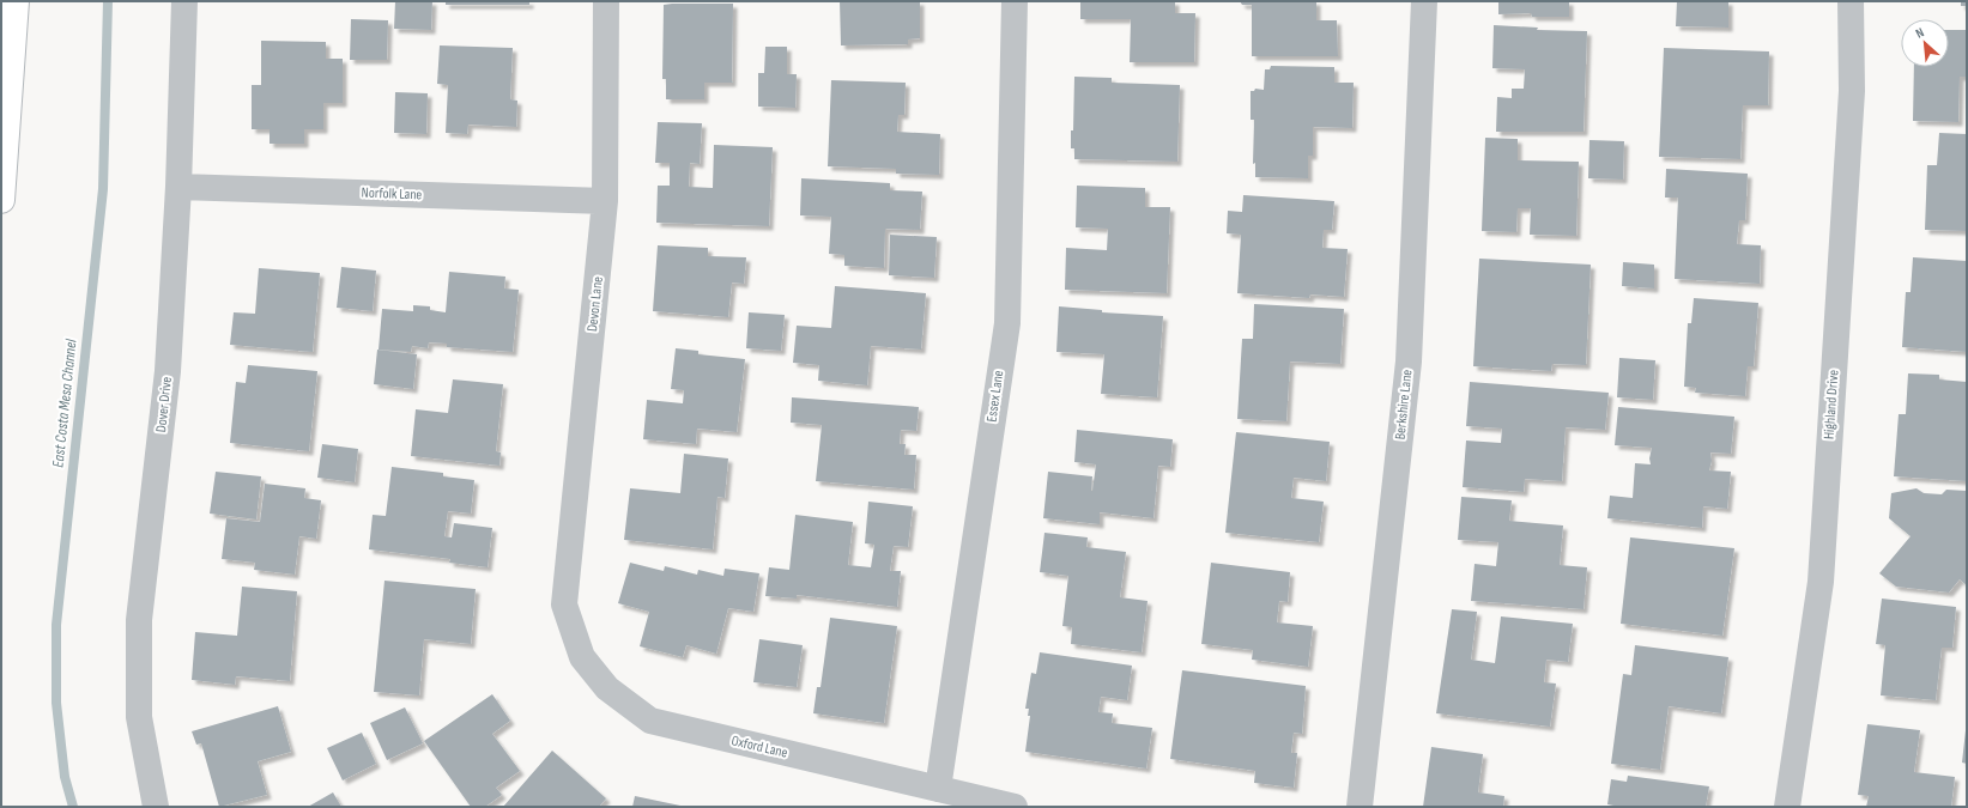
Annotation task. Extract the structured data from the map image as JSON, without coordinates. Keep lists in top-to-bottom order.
{
  "streets": {
    "street": [
      "Norfolk Lane",
      "Devon Lane",
      "Essex Lane",
      "Dover Drive",
      "Berkshire Lane",
      "Highland Drive",
      "Oxford Lane"
    ]
  },
  "crossings": [
    ["Norfolk Lane", "Devon Lane"],
    ["Norfolk Lane", "Dover Drive"],
    ["Devon Lane", "Oxford Lane"],
    ["Essex Lane", "Oxford Lane"]
  ],
  "water": ["East Costa Mesa Channel"],
  "north": "top left"
}
